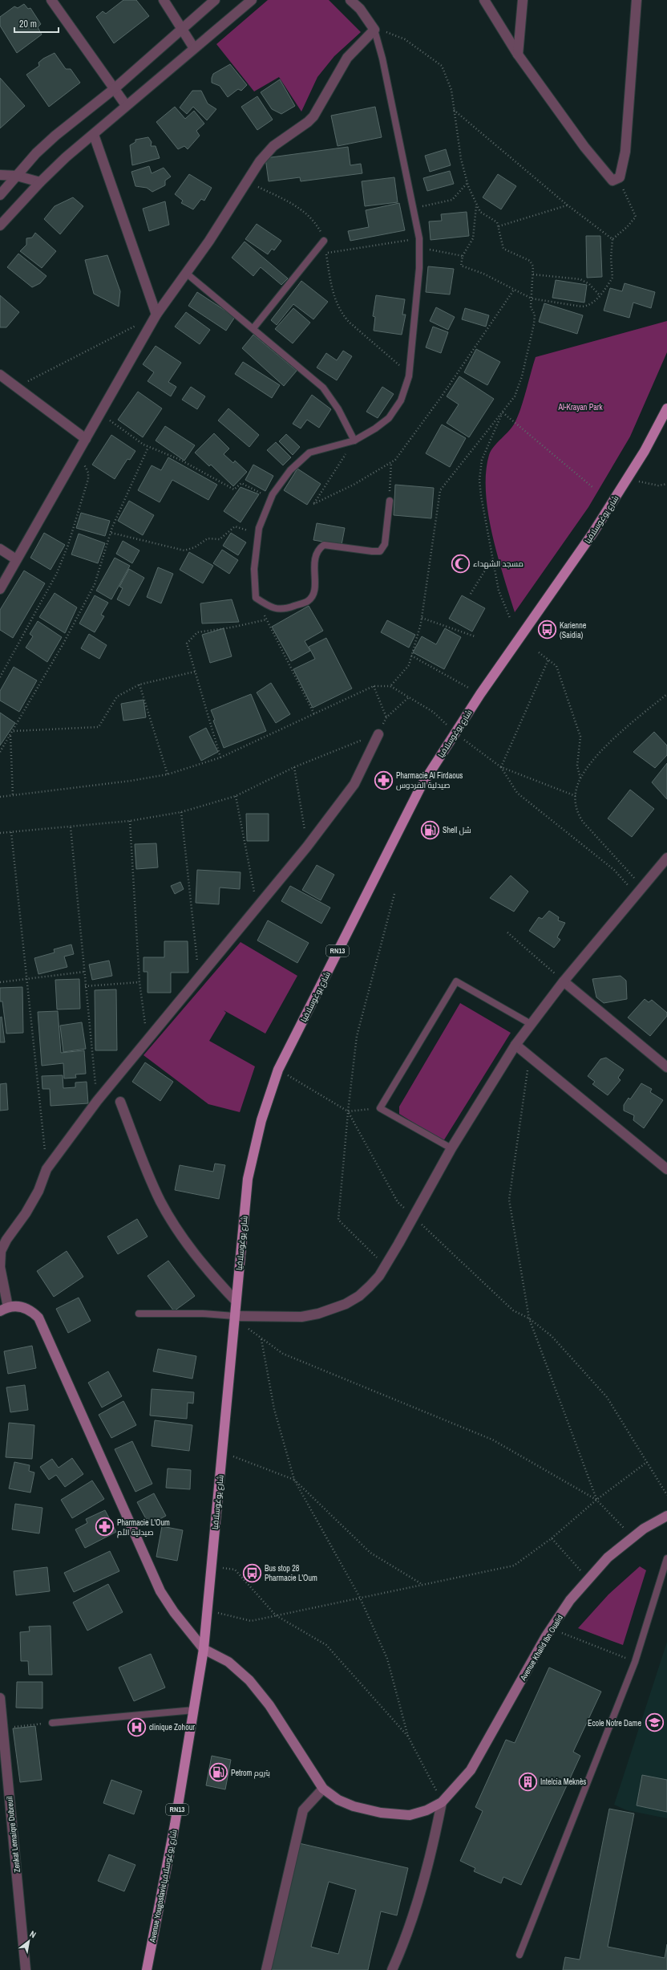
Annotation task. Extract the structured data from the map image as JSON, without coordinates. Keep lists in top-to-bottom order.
{
  "streets": {
    "main road": [
      "شارع يوغوسلافيا",
      "RN13",
      "Avenue Khalid Ibn Oualid",
      "Avenue Yougoslavieشارع يوغوسلافيا"
    ],
    "street": ["Zenkat Lemaiqre Dubreuil"]
  },
  "crossings": [
    ["شارع يوغوسلافيا", "Avenue Yougoslavieشارع يوغوسلافيا"]
  ],
  "parks": ["Al-Krayan Park"],
  "places": {
    "mosque": ["مسجد الشهداء"],
    "bus stop": ["Karienne (Saidia)", "Bus stop 28 Pharmacie L'Oum"],
    "pharmacy": ["Pharmacie Al Firdaous صيدلية الفردوس", "Pharmacie L'Oum صيدلية الأم"],
    "fuel station": ["Shell شل", "Petrom بتروم"],
    "school or university": ["Ecole Notre Dame"],
    "hospital": ["clinique Zohour"],
    "building": ["Intelcia Meknès"]
  },
  "scale_bar": "20 m",
  "north": "top right"
}
